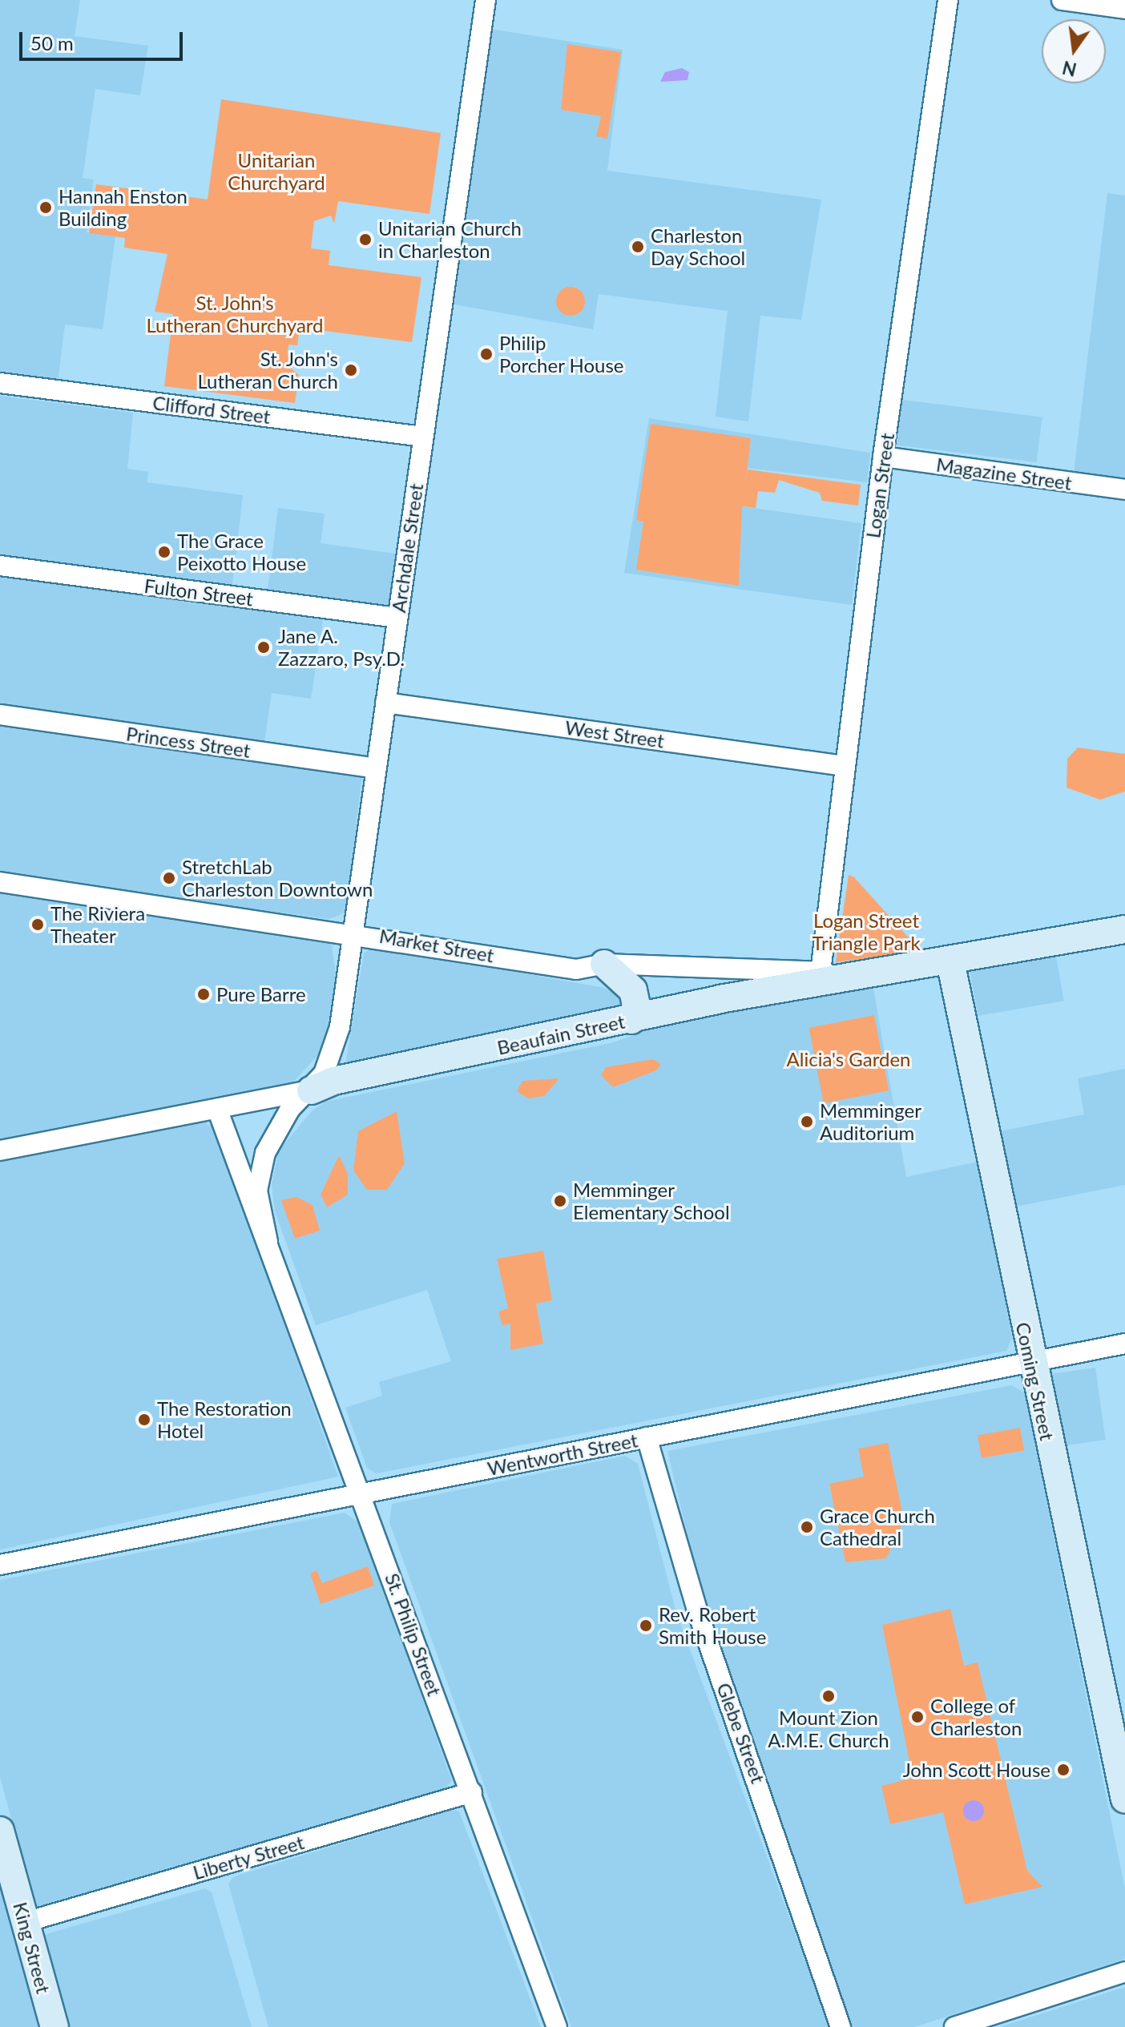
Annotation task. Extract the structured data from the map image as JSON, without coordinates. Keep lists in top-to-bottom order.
{
  "streets": {
    "street": [
      "Clifford Street",
      "Magazine Street",
      "Logan Street",
      "Archdale Street",
      "Fulton Street",
      "West Street",
      "Princess Street",
      "Market Street",
      "Beaufain Street",
      "Coming Street",
      "Wentworth Street",
      "St. Philip Street",
      "Glebe Street",
      "Liberty Street",
      "King Street"
    ]
  },
  "crossings": [
    ["Clifford Street", "Archdale Street"],
    ["Magazine Street", "Logan Street"],
    ["Logan Street", "West Street"],
    ["Logan Street", "Market Street"],
    ["Archdale Street", "Fulton Street"],
    ["Archdale Street", "West Street"],
    ["Archdale Street", "Princess Street"],
    ["Archdale Street", "Market Street"],
    ["Archdale Street", "Beaufain Street"],
    ["Archdale Street", "St. Philip Street"],
    ["Market Street", "Beaufain Street"],
    ["Beaufain Street", "Coming Street"],
    ["Beaufain Street", "St. Philip Street"],
    ["Coming Street", "Wentworth Street"],
    ["Wentworth Street", "St. Philip Street"],
    ["Wentworth Street", "Glebe Street"],
    ["St. Philip Street", "Liberty Street"],
    ["Liberty Street", "King Street"]
  ],
  "parks": [
    "Unitarian Churchyard",
    "St. John's Lutheran Churchyard",
    "Logan Street Triangle Park",
    "Alicia's Garden"
  ],
  "places": [
    "Hannah Enston Building",
    "Unitarian Church in Charleston",
    "Charleston Day School",
    "Philip Porcher House",
    "St. John's Lutheran Church",
    "The Grace Peixotto House",
    "Jane A. Zazzaro, Psy.D.",
    "StretchLab Charleston Downtown",
    "The Riviera Theater",
    "Pure Barre",
    "Memminger Auditorium",
    "Memminger Elementary School",
    "The Restoration Hotel",
    "Grace Church Cathedral",
    "Rev. Robert Smith House",
    "Mount Zion A.M.E. Church",
    "College of Charleston",
    "John Scott House"
  ],
  "scale_bar": "50 m",
  "north": "bottom"
}
